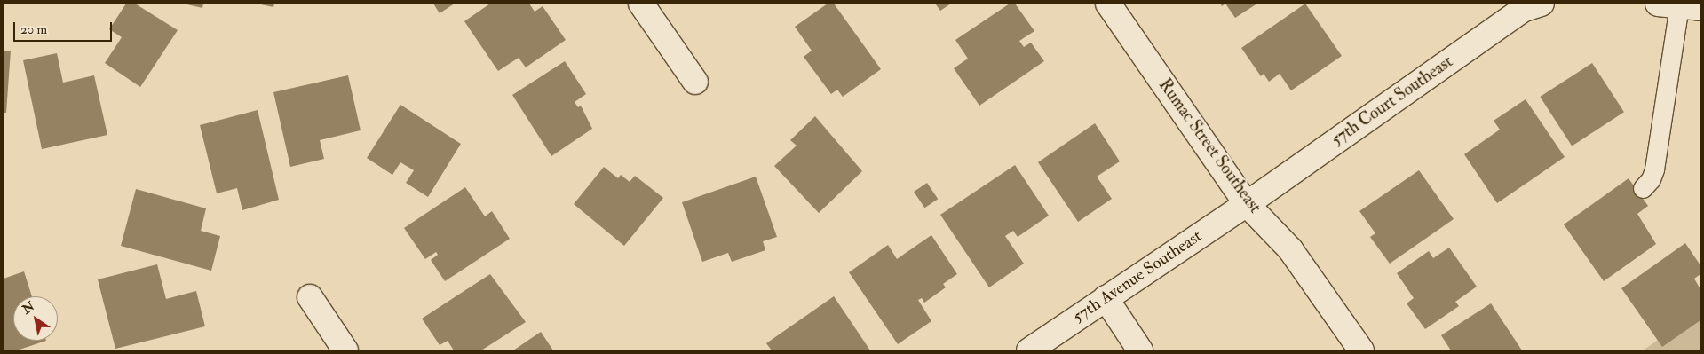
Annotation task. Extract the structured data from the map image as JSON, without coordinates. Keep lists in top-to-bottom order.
{
  "streets": {
    "street": ["57th Court Southeast", "Rumac Street Southeast", "57th Avenue Southeast"]
  },
  "crossings": [
    ["57th Court Southeast", "Rumac Street Southeast"],
    ["57th Court Southeast", "57th Avenue Southeast"],
    ["Rumac Street Southeast", "57th Avenue Southeast"]
  ],
  "scale_bar": "20 m",
  "north": "top left"
}
